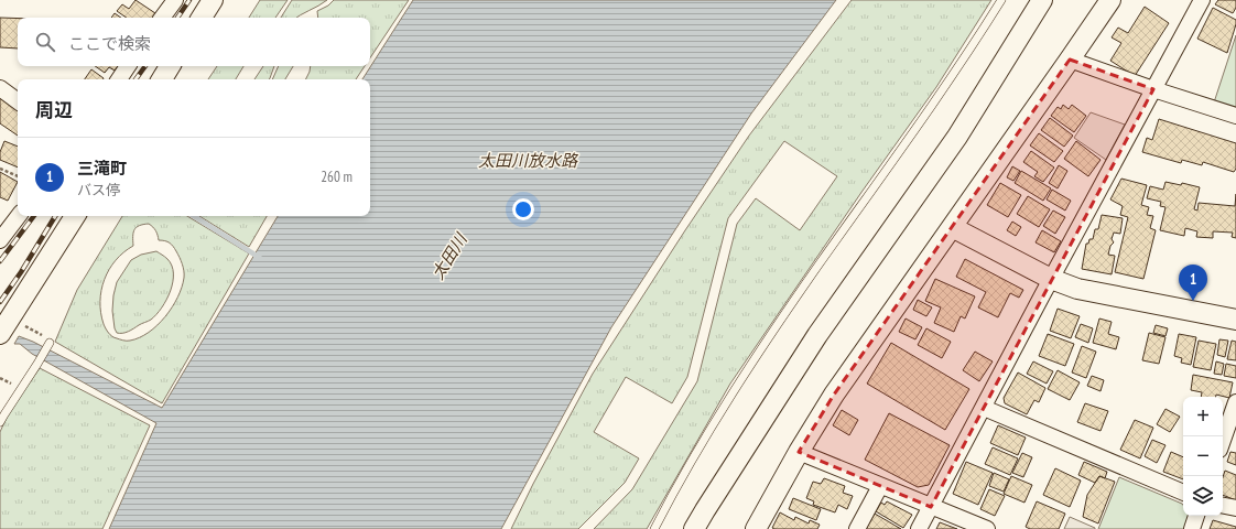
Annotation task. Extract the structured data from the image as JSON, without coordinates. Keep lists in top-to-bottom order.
{
  "water": ["太田川放水路", "太田川"],
  "page": {
    "search": "ここで検索",
    "heading": "周辺",
    "list": [
      {
        "mark": "1",
        "name": "三滝町",
        "note": "バス停",
        "value": "260 m"
      }
    ],
    "pins": "1",
    "map_buttons": ["+", "−"]
  }
}
